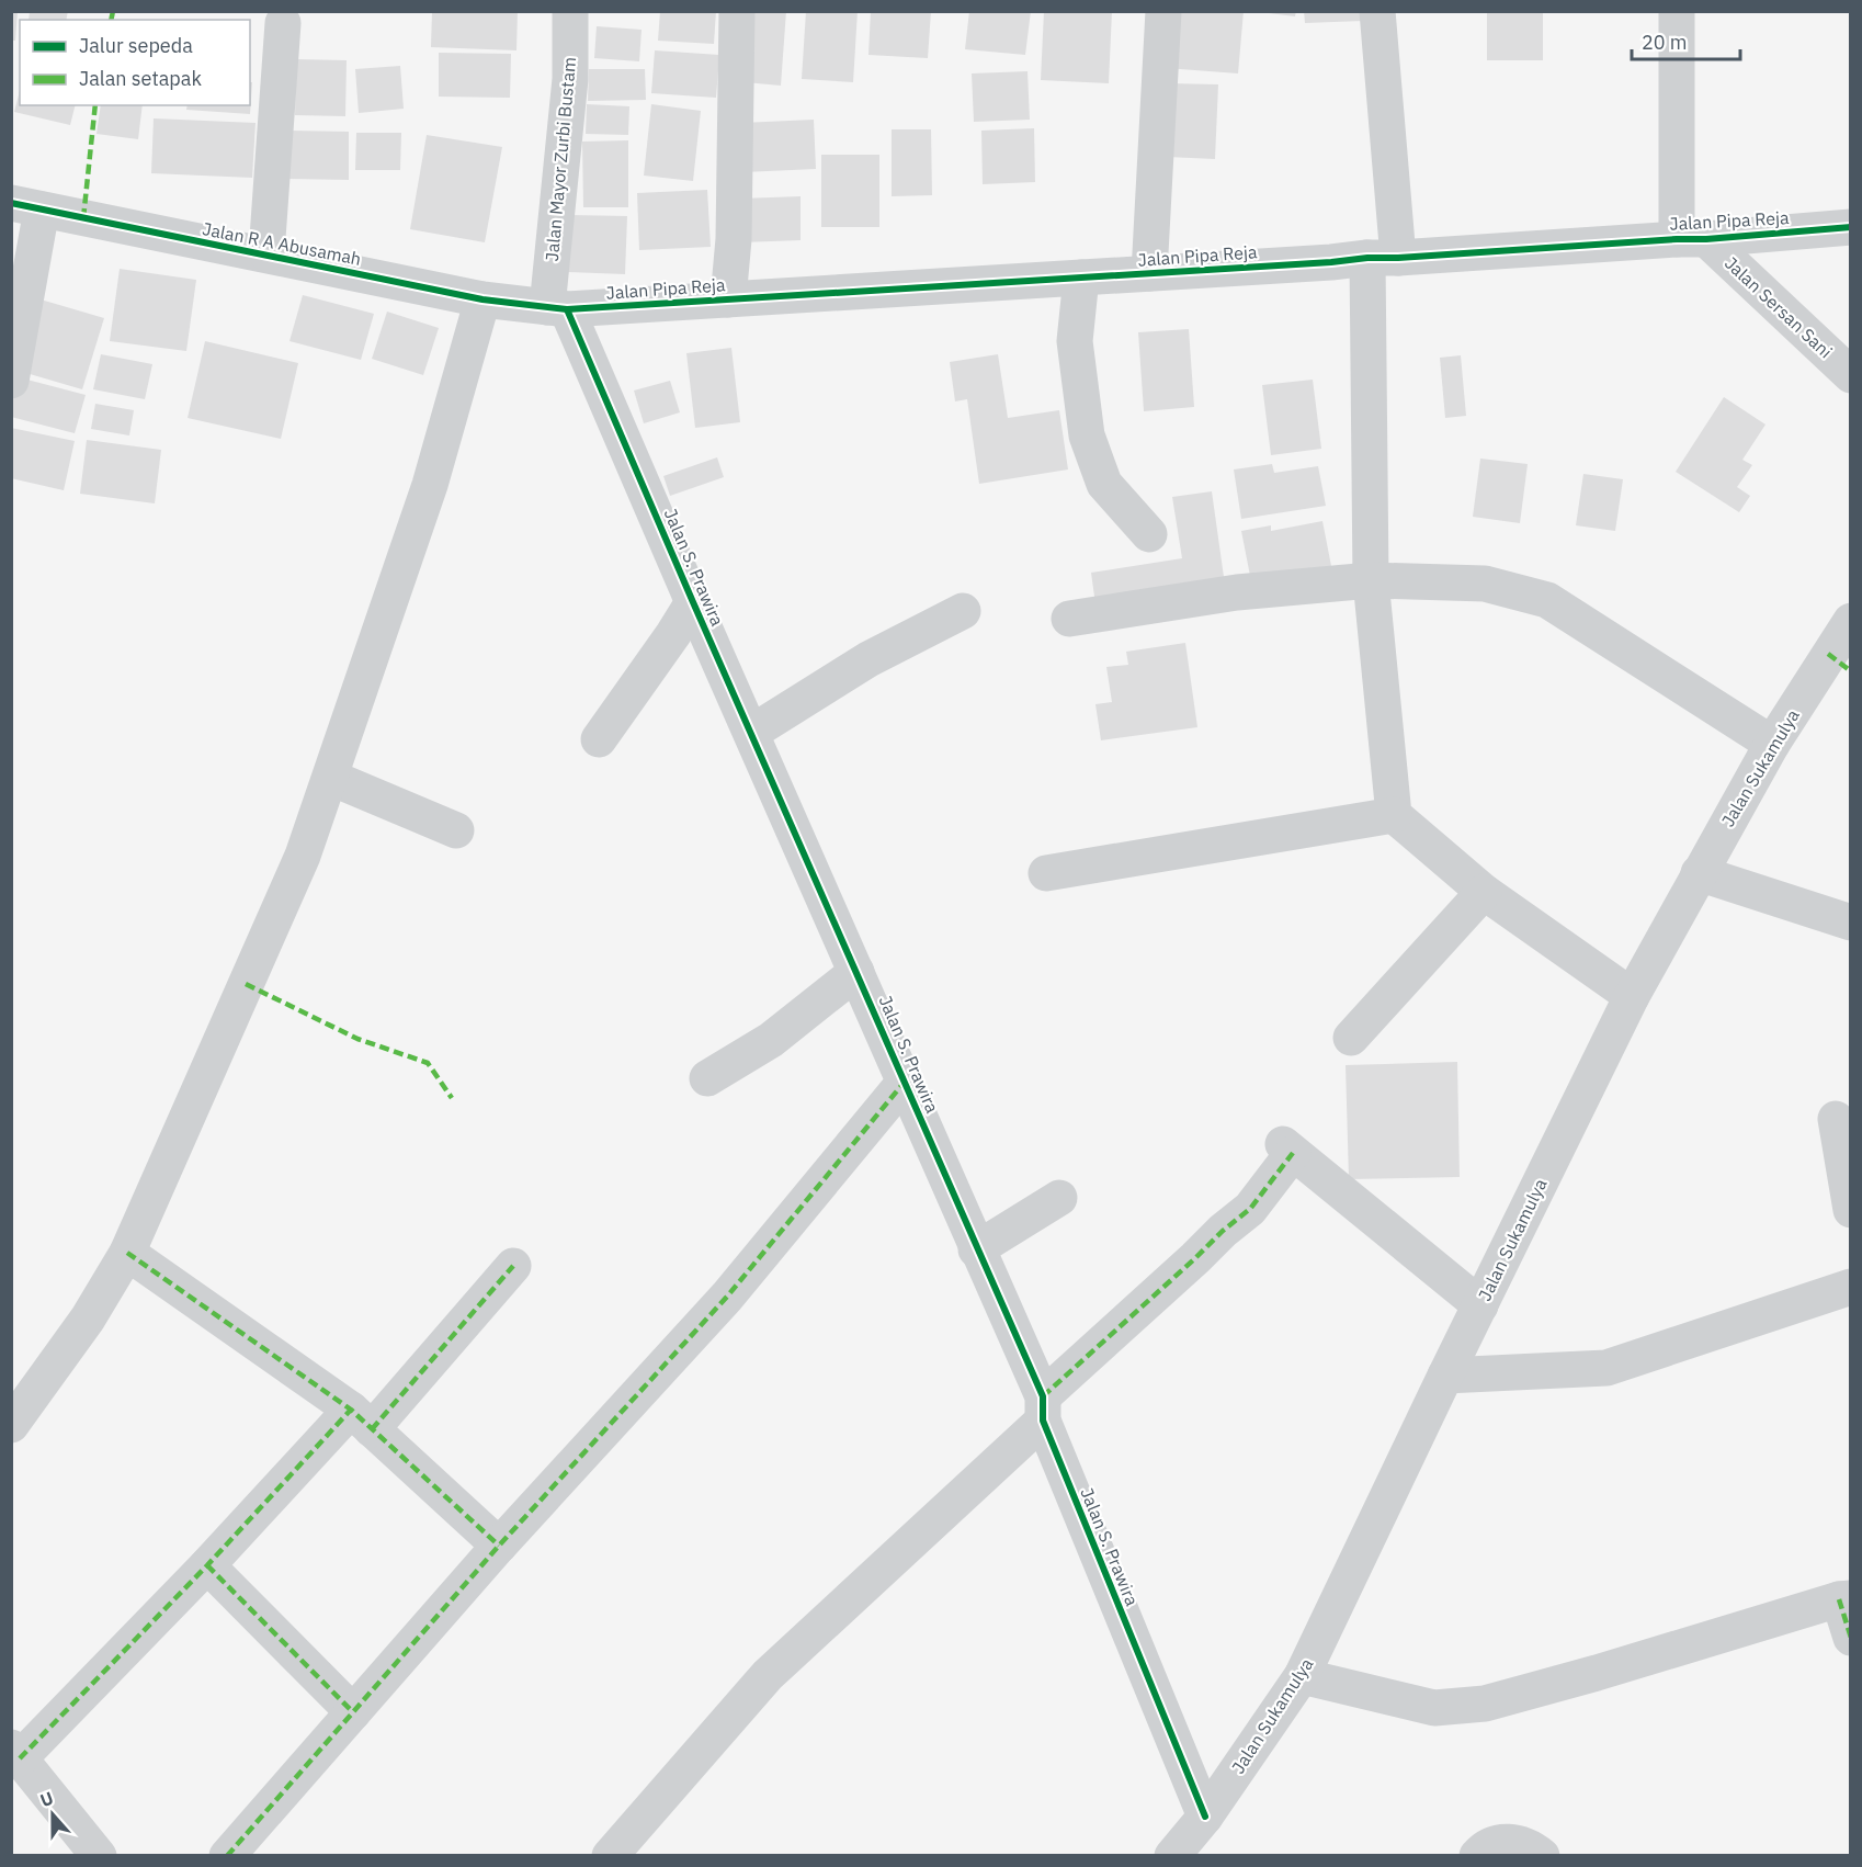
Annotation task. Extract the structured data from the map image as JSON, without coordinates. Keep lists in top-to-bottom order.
{
  "streets": {
    "street": [
      "Jalan Mayor Zurbi Bustam",
      "Jalan Pipa Reja",
      "Jalan R A Abusamah",
      "Jalan Sersan Sani",
      "Jalan S. Prawira",
      "Jalan Sukamulya"
    ]
  },
  "crossings": [
    ["Jalan Mayor Zurbi Bustam", "Jalan Pipa Reja"],
    ["Jalan Mayor Zurbi Bustam", "Jalan R A Abusamah"],
    ["Jalan Mayor Zurbi Bustam", "Jalan S. Prawira"],
    ["Jalan Pipa Reja", "Jalan R A Abusamah"],
    ["Jalan Pipa Reja", "Jalan Sersan Sani"],
    ["Jalan Pipa Reja", "Jalan S. Prawira"],
    ["Jalan R A Abusamah", "Jalan S. Prawira"],
    ["Jalan S. Prawira", "Jalan Sukamulya"]
  ],
  "legend": ["Jalur sepeda", "Jalan setapak"],
  "scale_bar": "20 m",
  "north": "top"
}
